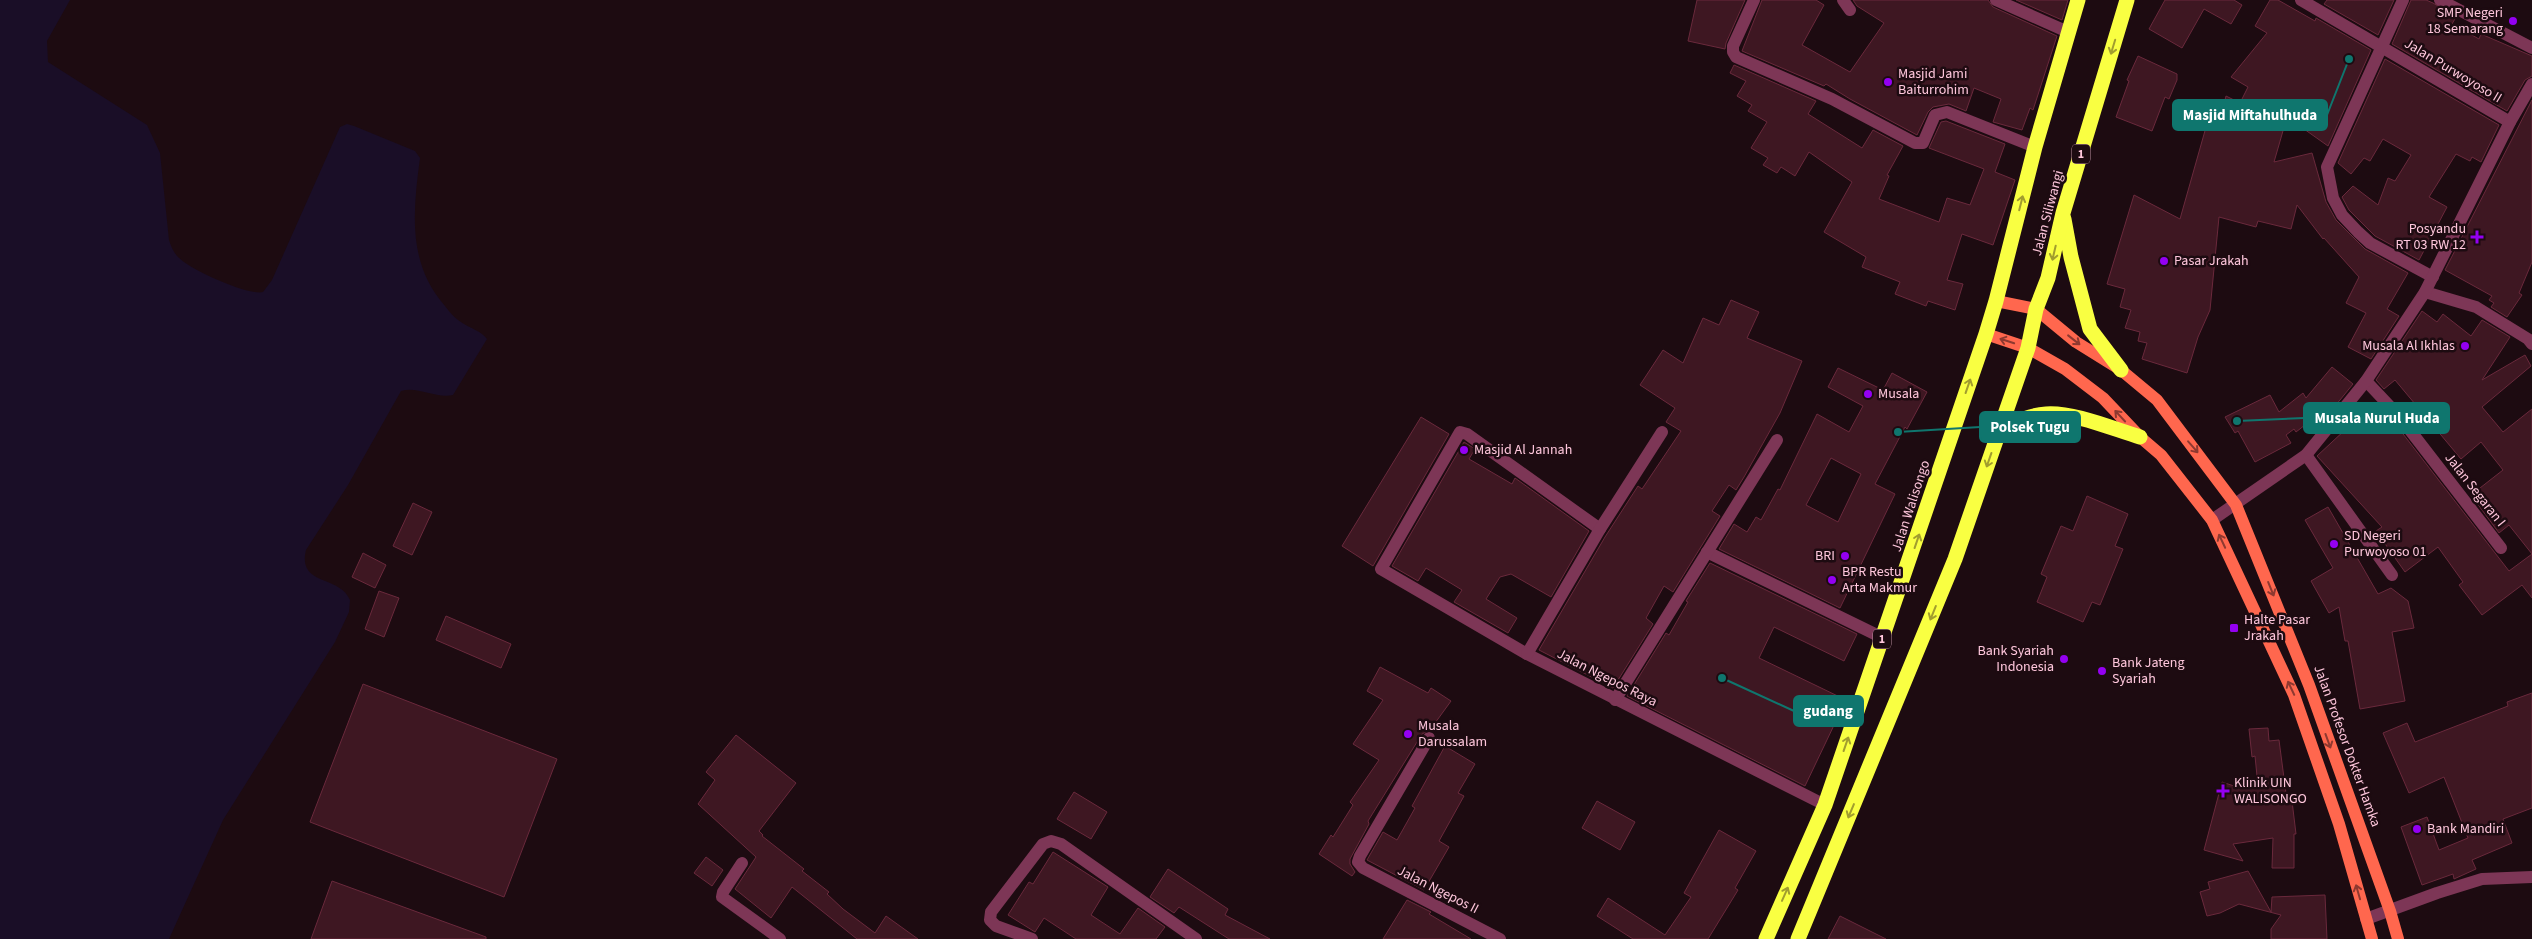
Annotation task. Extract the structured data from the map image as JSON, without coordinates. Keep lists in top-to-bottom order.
{
  "streets": {
    "highway": ["1", "Jalan Siliwangi", "Jalan Walisongo"],
    "main road": ["Jalan Profesor Dokter Hamka"],
    "street": [
      "Jalan Purwoyoso II",
      "Jalan Segaran I",
      "Jalan Ngepos Raya",
      "Jalan Ngepos II"
    ]
  },
  "crossings": [
    ["1", "Jalan Siliwangi"],
    ["Jalan Siliwangi", "Jalan Walisongo"],
    ["Jalan Siliwangi", "Jalan Profesor Dokter Hamka"],
    ["Jalan Walisongo", "Jalan Ngepos Raya"]
  ],
  "places": {
    "other": [
      "SMP Negeri 18 Semarang",
      "Masjid Miftahulhuda",
      "Masjid Jami Baiturrohim",
      "Pasar Jrakah",
      "Musala Al Ikhlas",
      "Musala",
      "Musala Nurul Huda",
      "Polsek Tugu",
      "Masjid Al Jannah",
      "SD Negeri Purwoyoso 01",
      "BRI",
      "BPR Restu Arta Makmur",
      "Bank Syariah Indonesia",
      "Bank Jateng Syariah",
      "gudang",
      "Musala Darussalam",
      "Bank Mandiri"
    ],
    "health": ["Posyandu RT 03 RW 12", "Klinik UIN WALISONGO"],
    "transit": ["Halte Pasar Jrakah"]
  }
}
